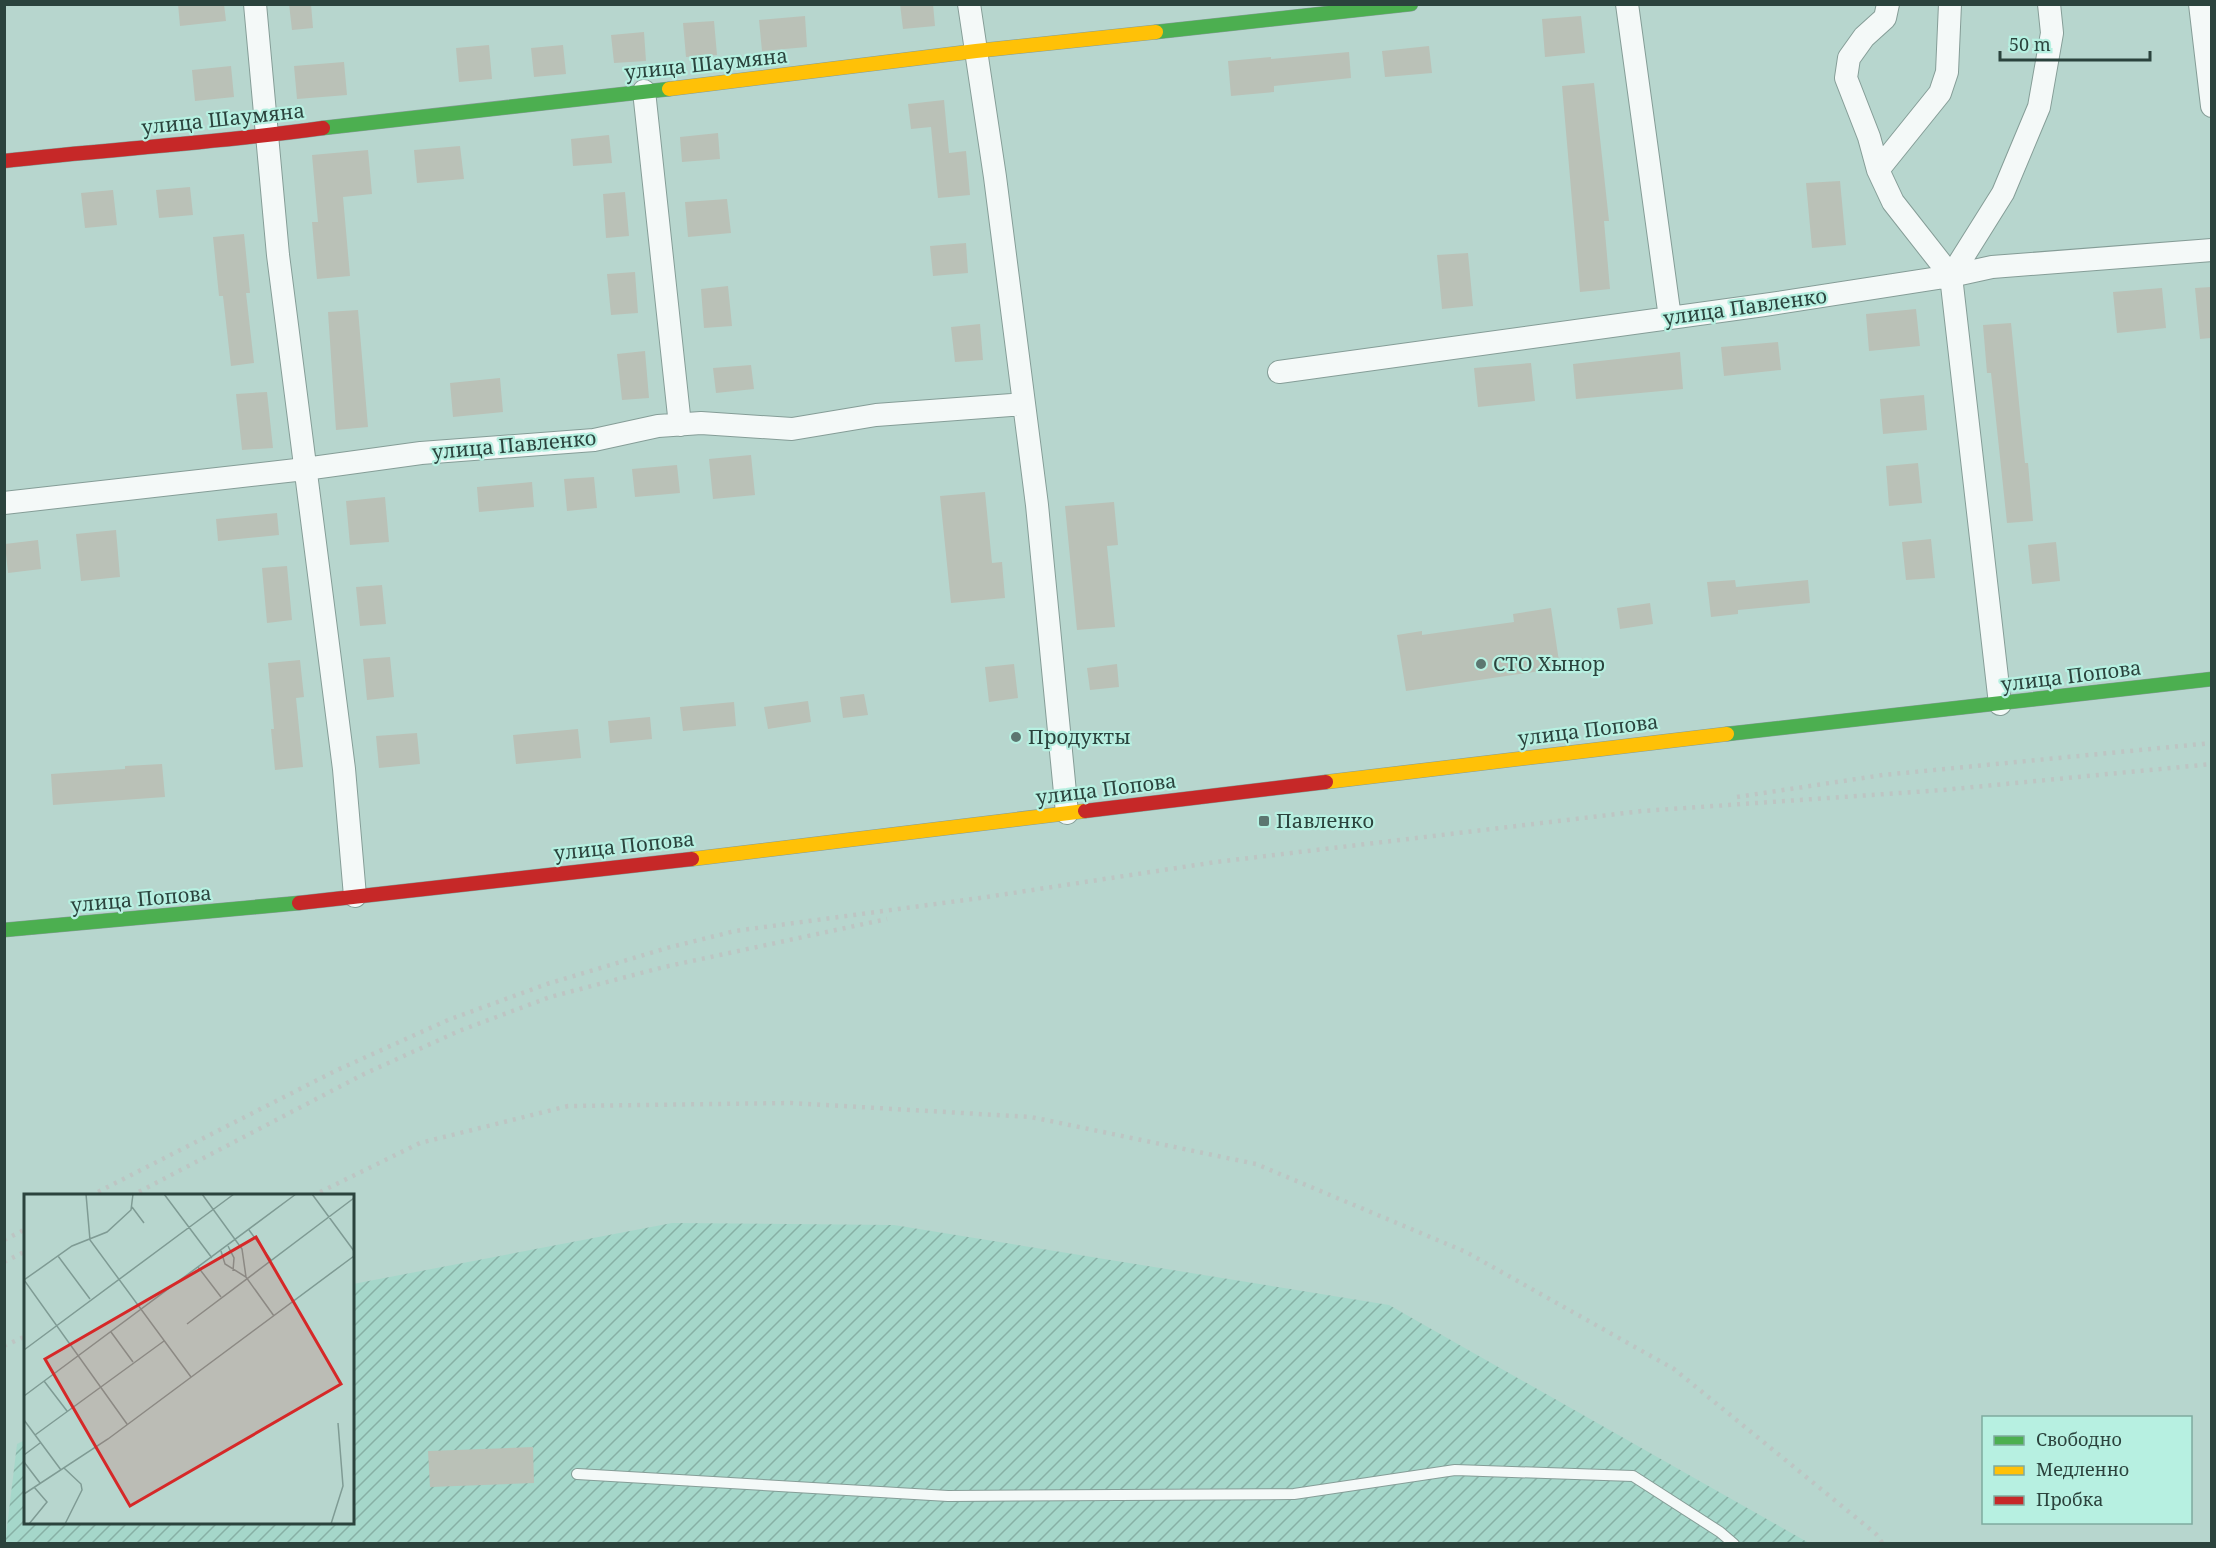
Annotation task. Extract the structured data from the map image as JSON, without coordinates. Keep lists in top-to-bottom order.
{
  "streets": {
    "main road": ["улица Шаумяна", "улица Попова"],
    "street": ["улица Павленко"]
  },
  "places": {
    "other": ["СТО Хынор", "Продукты"],
    "transit": ["Павленко"]
  },
  "legend": ["Свободно", "Медленно", "Пробка"],
  "scale_bar": "50 m"
}
